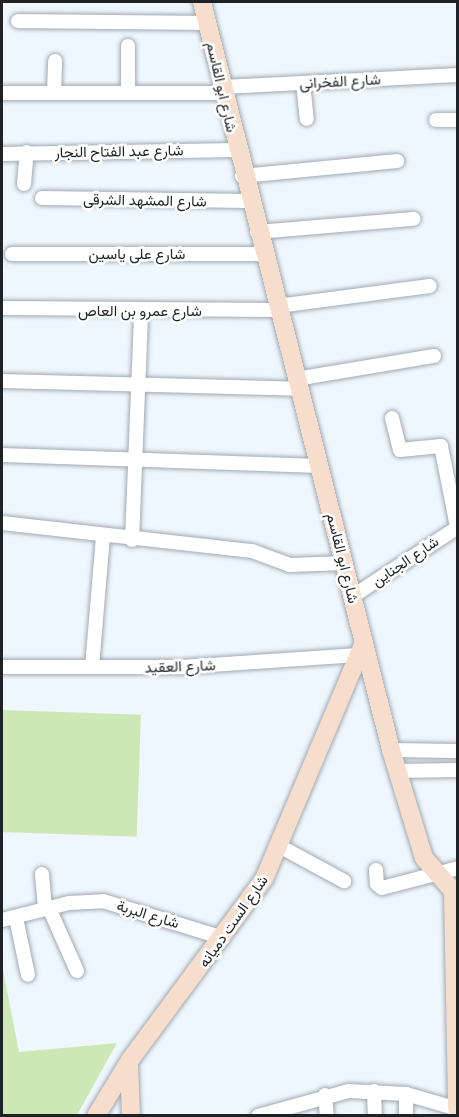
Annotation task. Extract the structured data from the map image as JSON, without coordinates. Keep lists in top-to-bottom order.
{
  "streets": {
    "street": [
      "شارع الفخرانى",
      "شارع ابو القاسم",
      "شارع عبد الفتاح النجار",
      "شارع المشهد الشرقى",
      "شارع على ياسين",
      "شارع عمرو بن العاص",
      "شارع الجناين",
      "شارع العقيد",
      "شارع البربة",
      "شارع الست دميانه"
    ]
  },
  "crossings": [
    ["شارع الفخرانى", "شارع ابو القاسم"],
    ["شارع ابو القاسم", "شارع عبد الفتاح النجار"],
    ["شارع ابو القاسم", "شارع المشهد الشرقى"],
    ["شارع ابو القاسم", "شارع على ياسين"],
    ["شارع ابو القاسم", "شارع عمرو بن العاص"],
    ["شارع ابو القاسم", "شارع الجناين"],
    ["شارع ابو القاسم", "شارع العقيد"],
    ["شارع ابو القاسم", "شارع الست دميانه"],
    ["شارع العقيد", "شارع الست دميانه"],
    ["شارع البربة", "شارع الست دميانه"]
  ]
}
